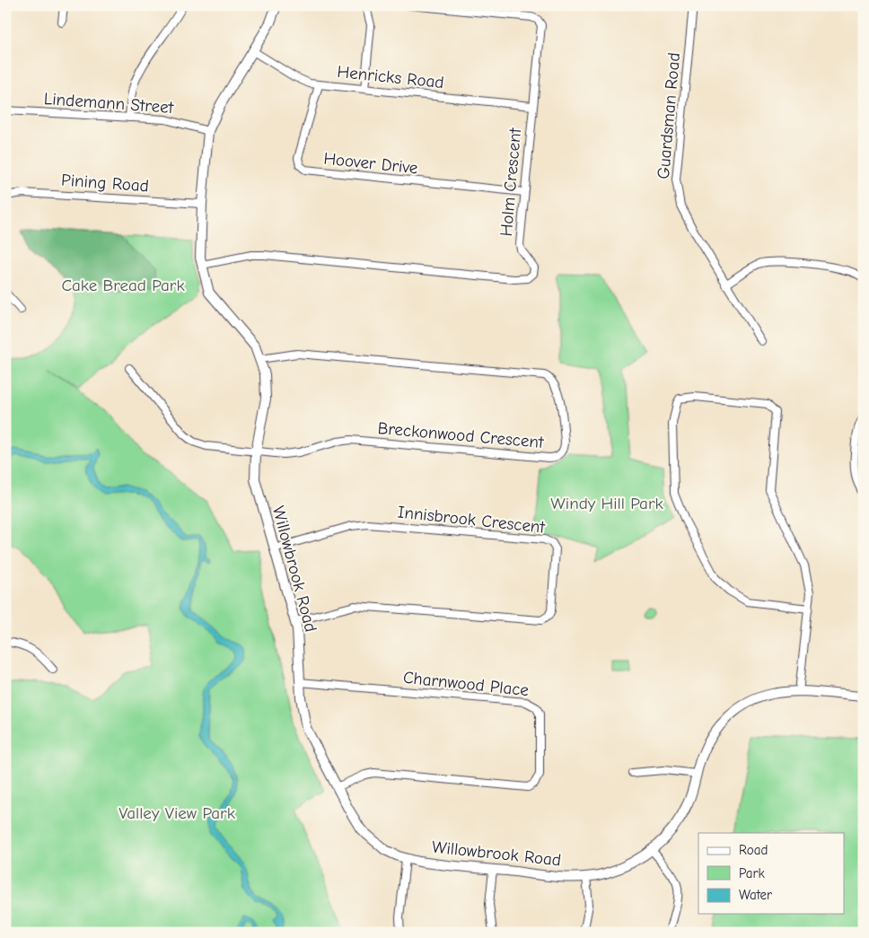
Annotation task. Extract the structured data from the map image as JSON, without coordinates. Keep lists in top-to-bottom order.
{
  "streets": {
    "street": [
      "Henricks Road",
      "Lindemann Street",
      "Guardsman Road",
      "Hoover Drive",
      "Holm Crescent",
      "Pining Road",
      "Breckonwood Crescent",
      "Innisbrook Crescent",
      "Willowbrook Road",
      "Charnwood Place"
    ]
  },
  "crossings": [
    ["Henricks Road", "Hoover Drive"],
    ["Henricks Road", "Holm Crescent"],
    ["Henricks Road", "Willowbrook Road"],
    ["Lindemann Street", "Willowbrook Road"],
    ["Hoover Drive", "Holm Crescent"],
    ["Holm Crescent", "Willowbrook Road"],
    ["Pining Road", "Willowbrook Road"],
    ["Breckonwood Crescent", "Willowbrook Road"],
    ["Innisbrook Crescent", "Willowbrook Road"],
    ["Willowbrook Road", "Charnwood Place"]
  ],
  "parks": ["Cake Bread Park", "Windy Hill Park", "Valley View Park"],
  "legend": ["Road", "Park", "Water"]
}
